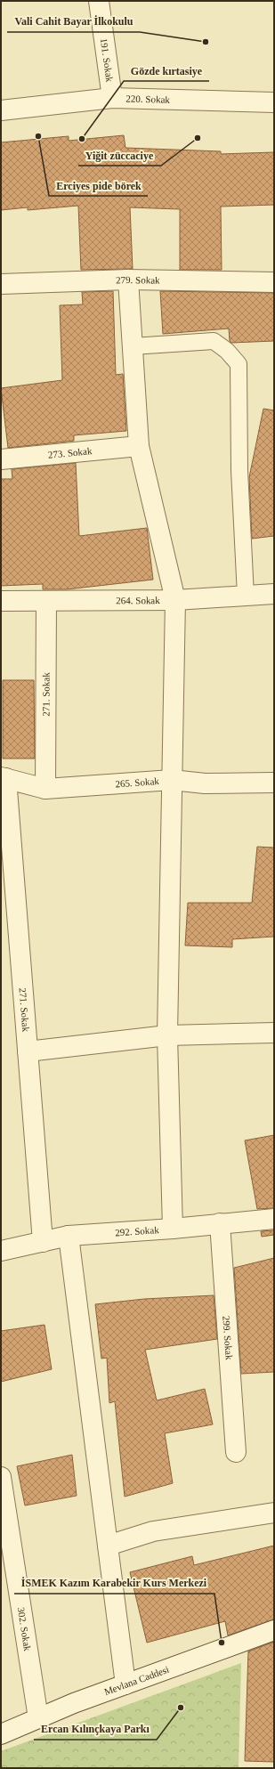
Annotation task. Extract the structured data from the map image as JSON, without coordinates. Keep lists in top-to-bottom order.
{
  "streets": {
    "street": [
      "191. Sokak",
      "220. Sokak",
      "279. Sokak",
      "273. Sokak",
      "264. Sokak",
      "271. Sokak",
      "265. Sokak",
      "292. Sokak",
      "299. Sokak",
      "302. Sokak",
      "Mevlana Caddesi"
    ]
  },
  "crossings": [
    ["191. Sokak", "220. Sokak"],
    ["264. Sokak", "271. Sokak"],
    ["271. Sokak", "265. Sokak"],
    ["271. Sokak", "292. Sokak"],
    ["292. Sokak", "299. Sokak"],
    ["302. Sokak", "Mevlana Caddesi"]
  ],
  "places": [
    "Vali Cahit Bayar İlkokulu",
    "Erciyes pide börek",
    "Yiğit züccaciye",
    "Gözde kırtasiye",
    "İSMEK Kazım Karabekir Kurs Merkezi",
    "Ercan Kılınçkaya Parkı"
  ]
}
